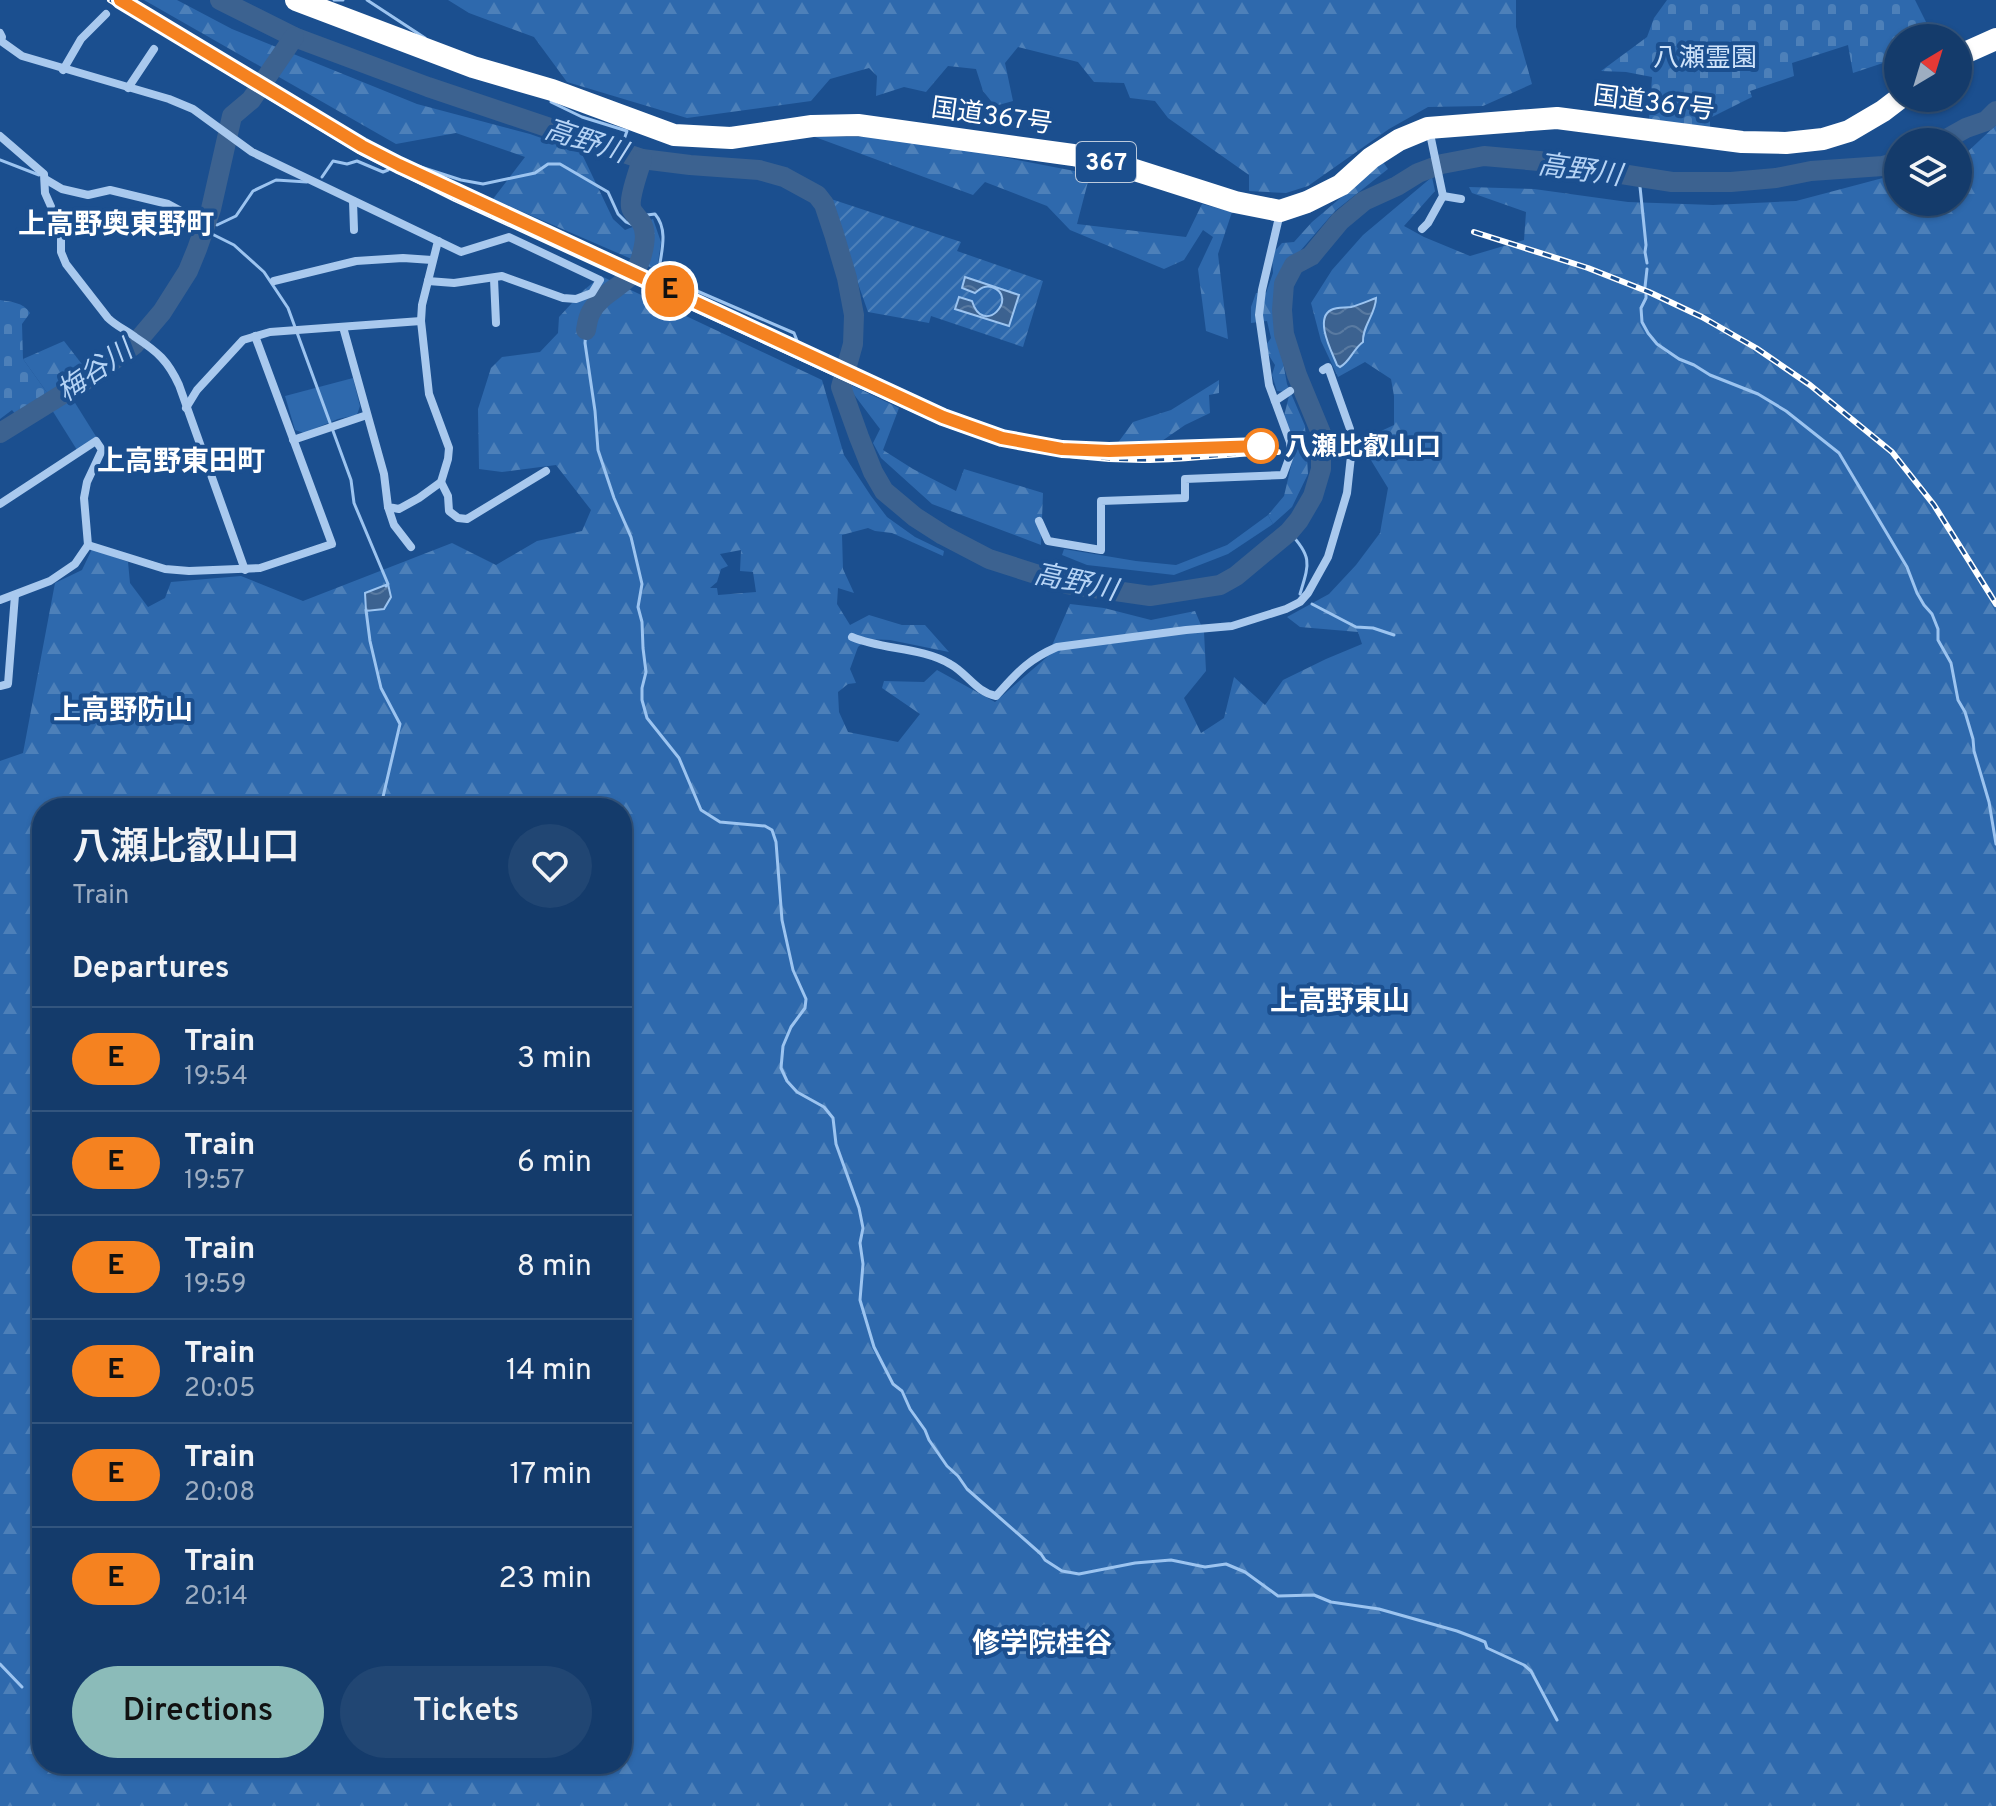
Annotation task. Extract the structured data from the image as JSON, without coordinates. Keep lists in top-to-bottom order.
{
  "streets": {
    "highway": ["国道367号", "367"]
  },
  "districts": [
    "上高野奥東野町",
    "上高野東田町",
    "上高野防山",
    "上高野東山",
    "修学院桂谷"
  ],
  "water": ["高野川", "梅谷川"],
  "parks": ["八瀬霊園"],
  "places": ["八瀬比叡山口"],
  "north": "top right",
  "page": {
    "on_map": "E",
    "heading": [
      ["八瀬比叡山口", "Train"],
      "Departures"
    ],
    "list": [
      {
        "mark": "E",
        "name": "Train",
        "note": "19:54",
        "value": "3 min"
      },
      {
        "mark": "E",
        "name": "Train",
        "note": "19:57",
        "value": "6 min"
      },
      {
        "mark": "E",
        "name": "Train",
        "note": "19:59",
        "value": "8 min"
      },
      {
        "mark": "E",
        "name": "Train",
        "note": "20:05",
        "value": "14 min"
      },
      {
        "mark": "E",
        "name": "Train",
        "note": "20:08",
        "value": "17 min"
      },
      {
        "mark": "E",
        "name": "Train",
        "note": "20:14",
        "value": "23 min"
      }
    ],
    "buttons": ["Directions", "Tickets"]
  }
}
